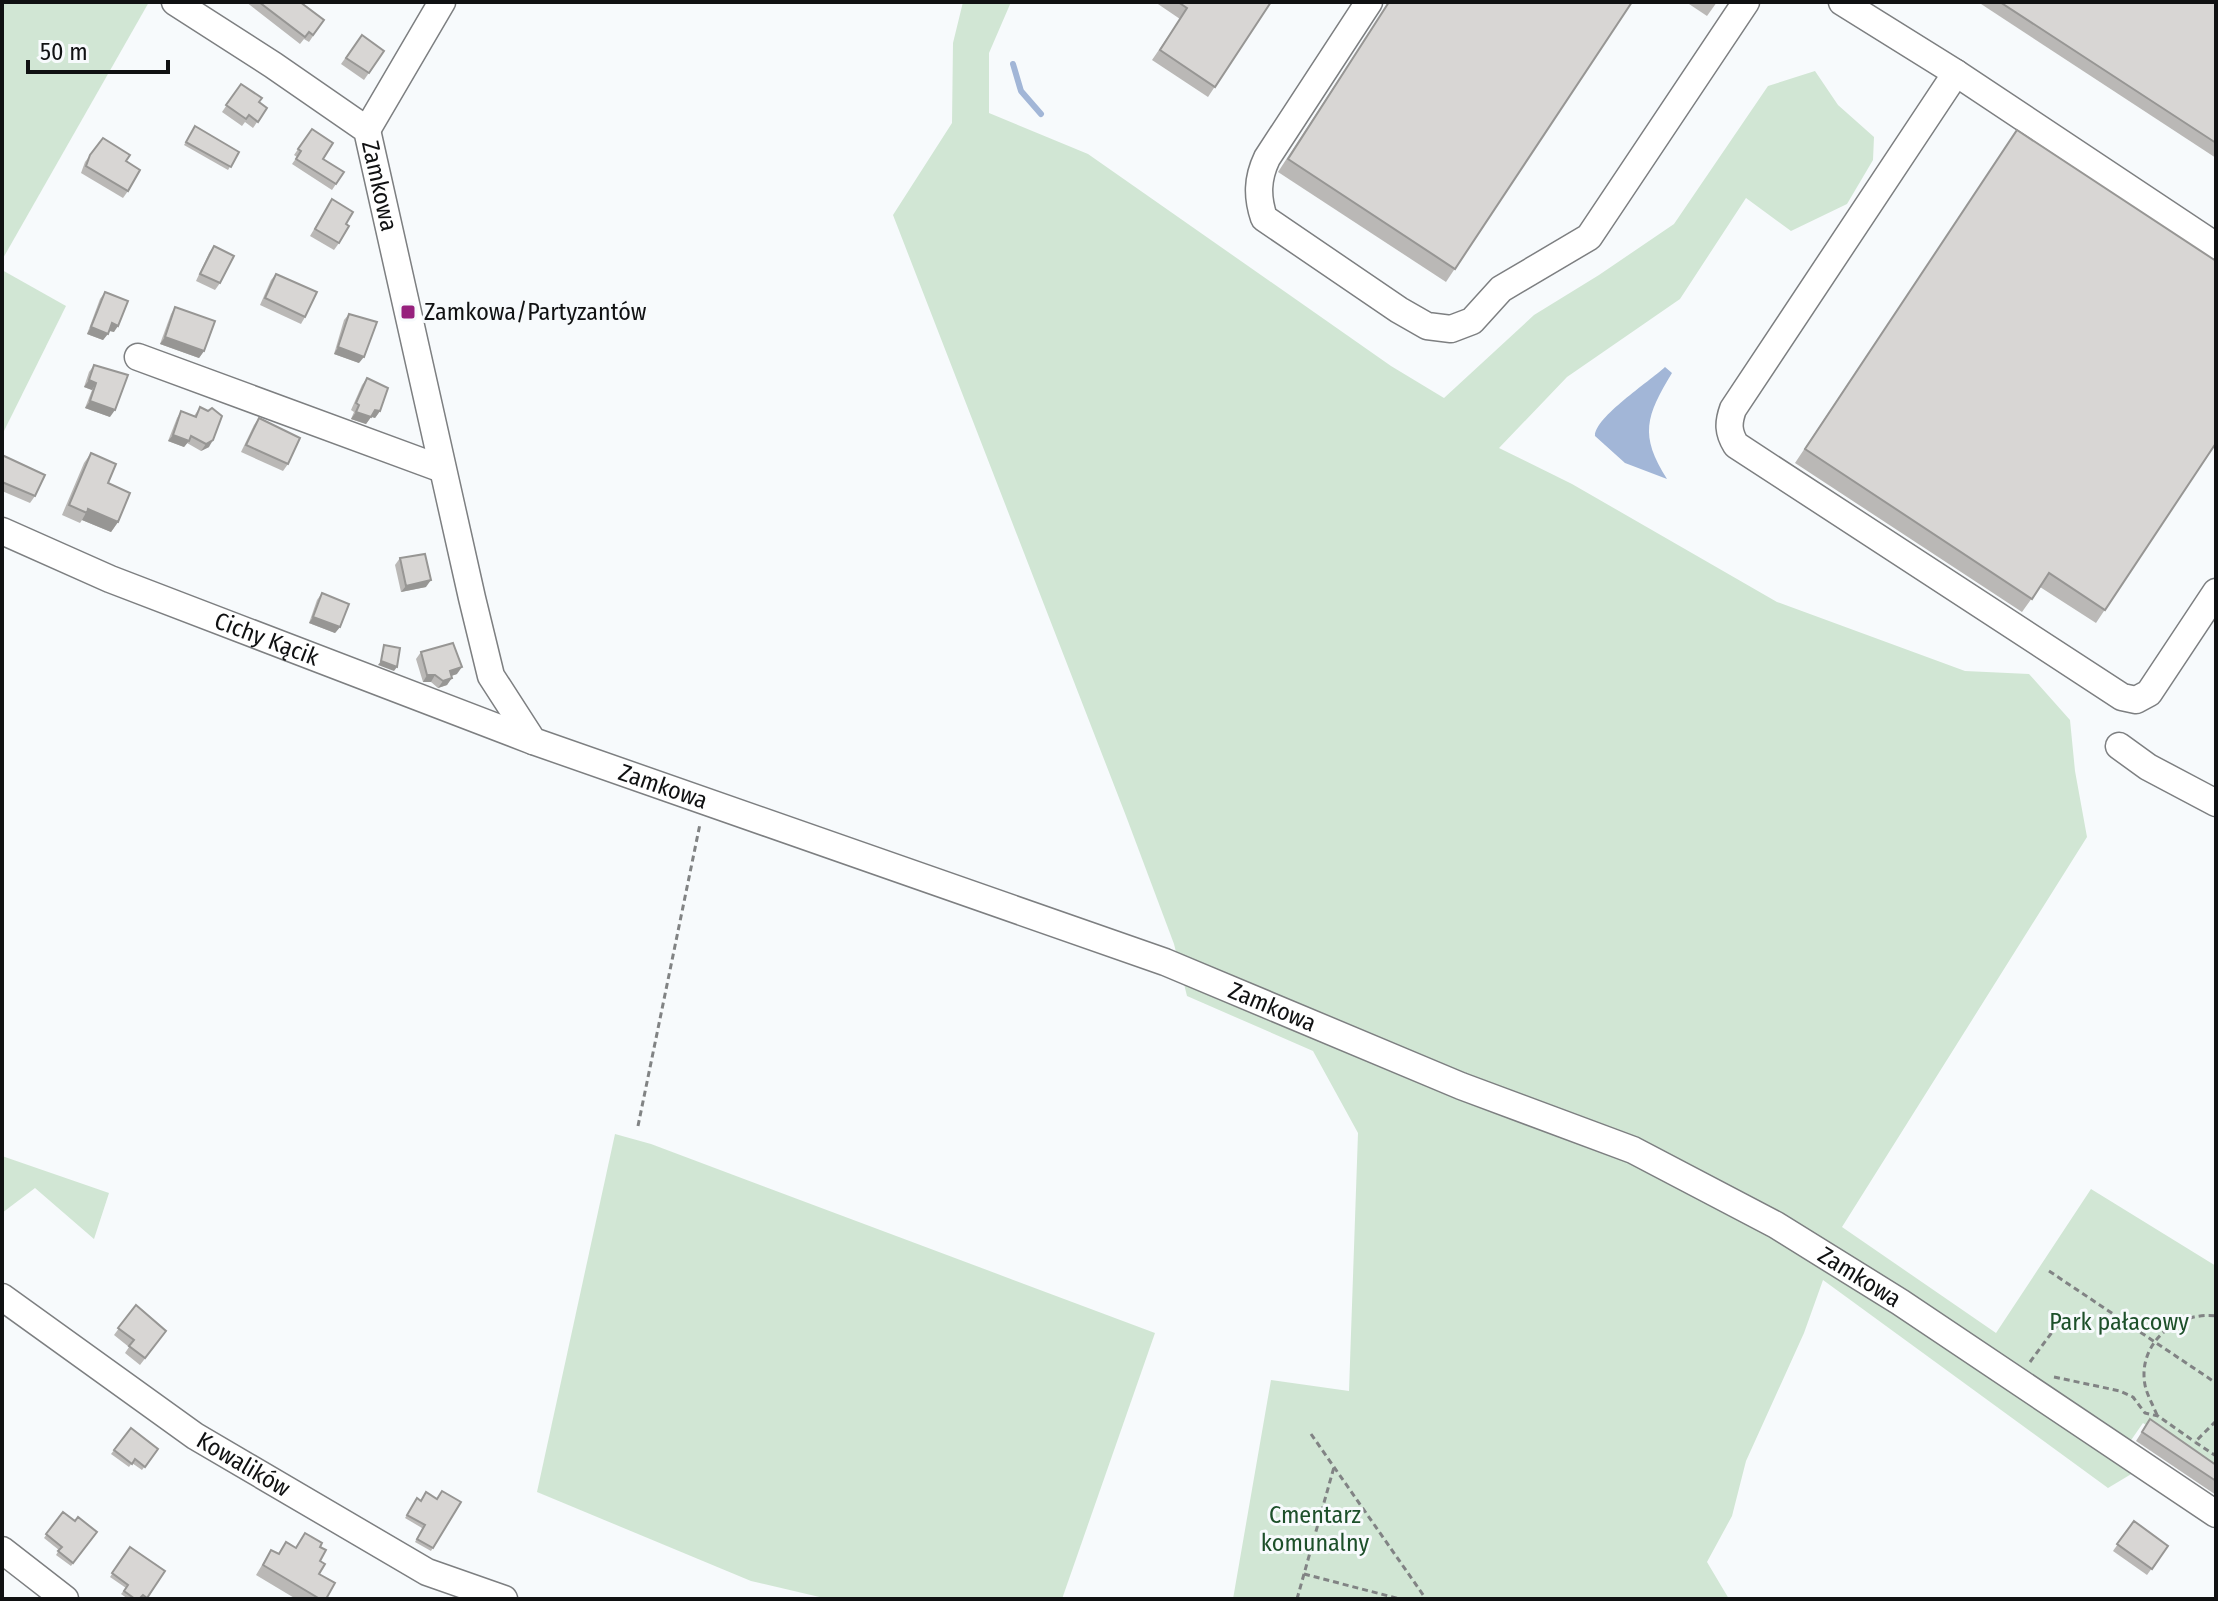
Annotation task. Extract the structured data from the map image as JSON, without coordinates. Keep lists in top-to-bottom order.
{
  "streets": {
    "street": ["Zamkowa", "Cichy Kącik", "Kowalików"]
  },
  "crossings": [
    ["Zamkowa", "Cichy Kącik"]
  ],
  "parks": ["Park pałacowy", "Cmentarz komunalny"],
  "places": {
    "transit": ["Zamkowa/Partyzantów"]
  },
  "scale_bar": "50 m"
}
